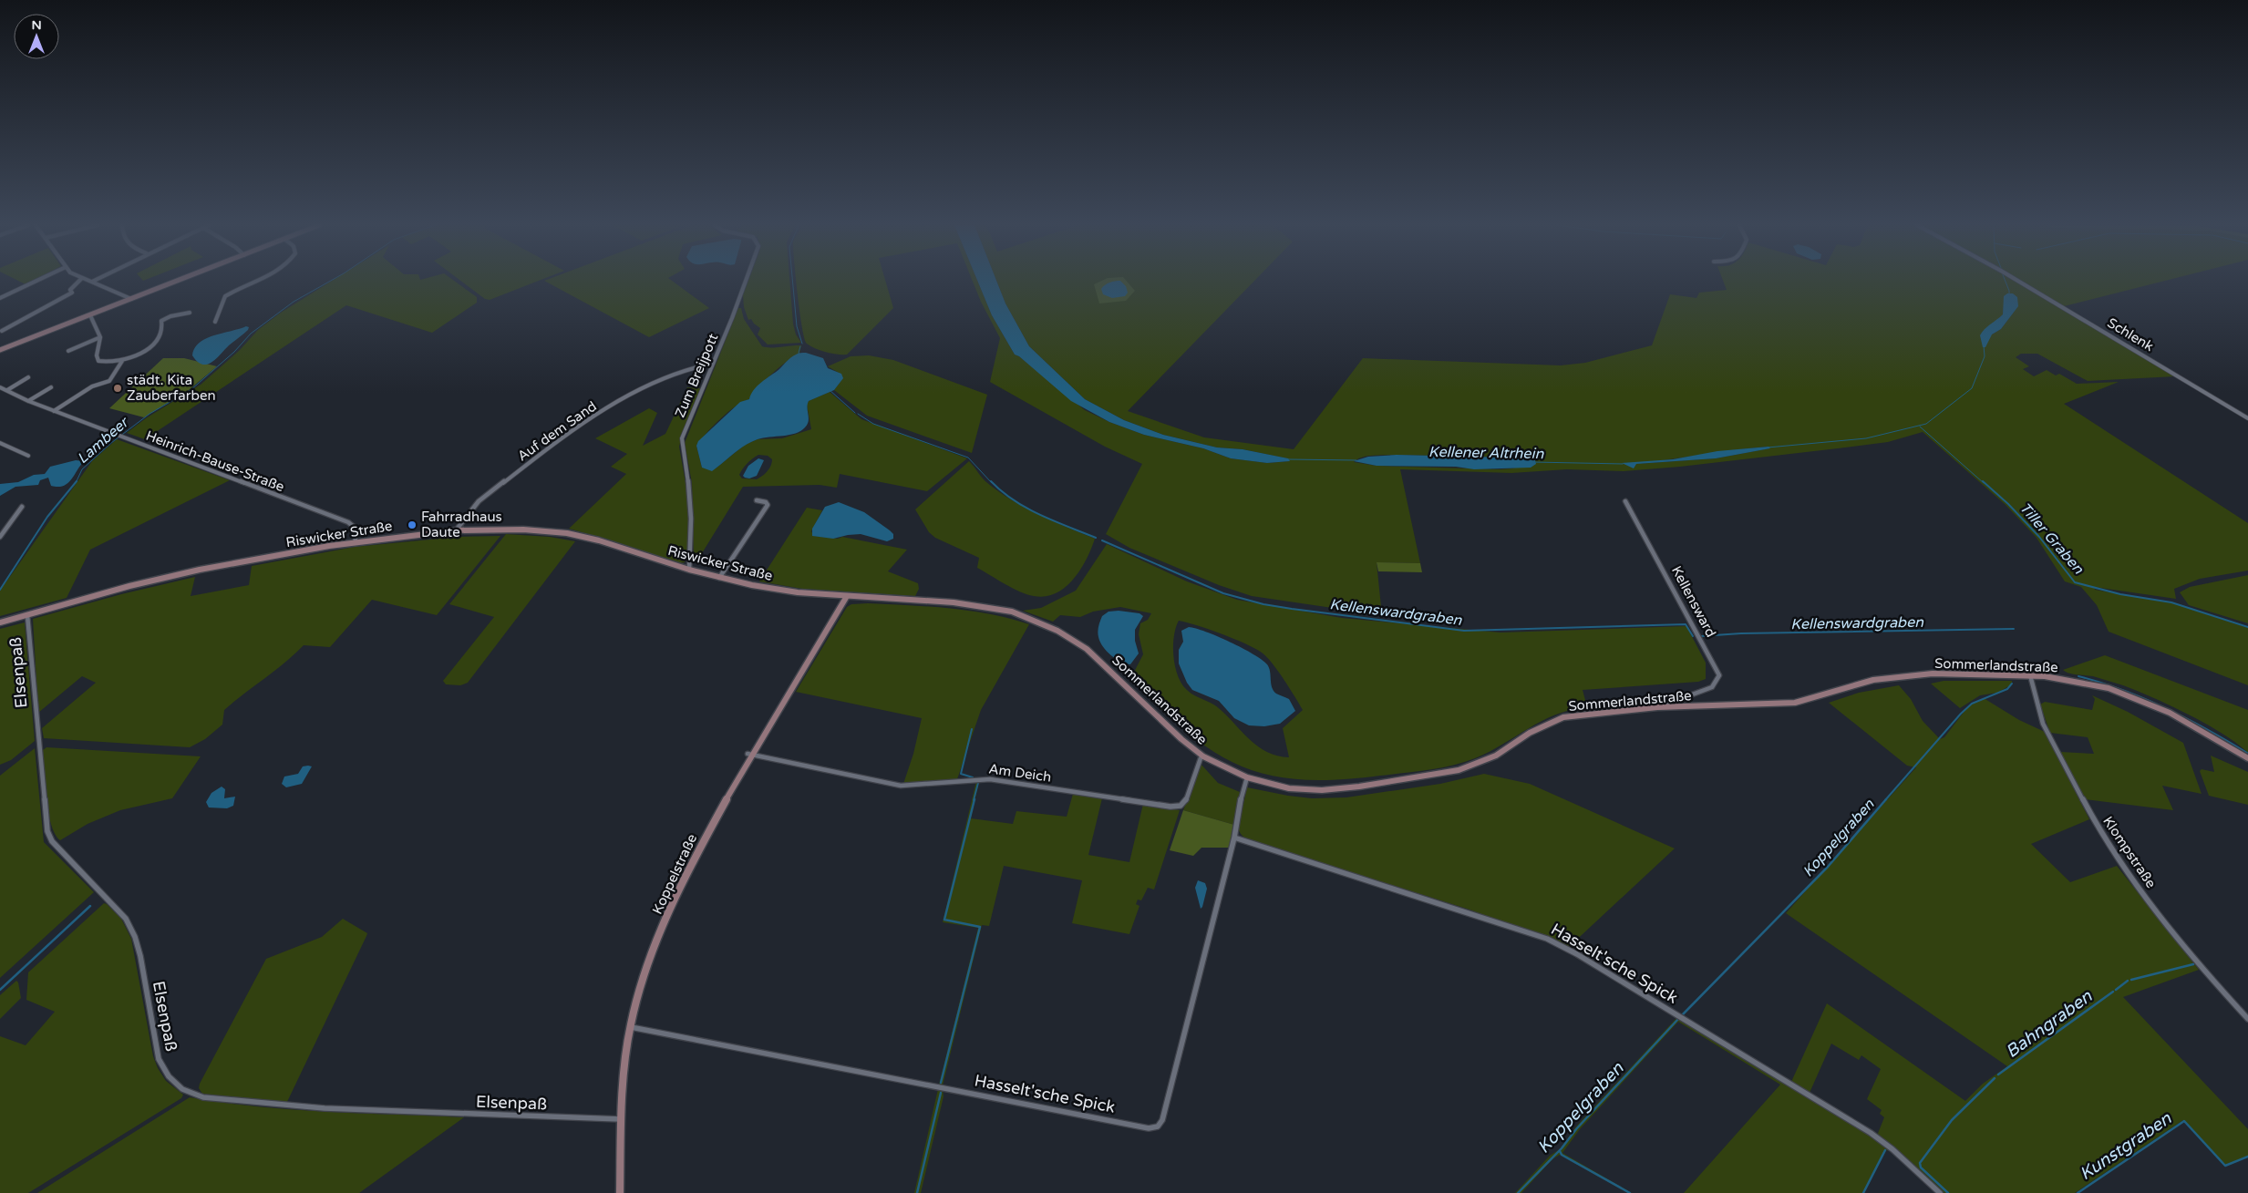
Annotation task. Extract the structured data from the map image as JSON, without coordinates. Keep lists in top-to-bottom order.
{
  "streets": {
    "street": [
      "Schlenk",
      "Zum Breijpott",
      "Auf dem Sand",
      "Heinrich-Bause-Straße",
      "Riswicker Straße",
      "Kellensward",
      "Sommerlandstraße",
      "Elsenpaß",
      "Am Deich",
      "Klompstraße",
      "Koppelstraße",
      "Hasselt'sche Spick"
    ]
  },
  "crossings": [
    ["Zum Breijpott", "Auf dem Sand"],
    ["Zum Breijpott", "Riswicker Straße"],
    ["Auf dem Sand", "Riswicker Straße"],
    ["Heinrich-Bause-Straße", "Riswicker Straße"],
    ["Riswicker Straße", "Sommerlandstraße"],
    ["Riswicker Straße", "Elsenpaß"],
    ["Riswicker Straße", "Koppelstraße"],
    ["Kellensward", "Sommerlandstraße"],
    ["Sommerlandstraße", "Am Deich"],
    ["Sommerlandstraße", "Klompstraße"],
    ["Sommerlandstraße", "Koppelstraße"],
    ["Sommerlandstraße", "Hasselt'sche Spick"],
    ["Elsenpaß", "Koppelstraße"],
    ["Am Deich", "Koppelstraße"],
    ["Koppelstraße", "Hasselt'sche Spick"]
  ],
  "water": [
    "Lambeer",
    "Kellener Altrhein",
    "Tiller Graben",
    "Kellenswardgraben",
    "Koppelgraben",
    "Bahngraben",
    "Kunstgraben"
  ],
  "places": ["städt. Kita Zauberfarben", "Fahrradhaus Daute"],
  "north": "top"
}
